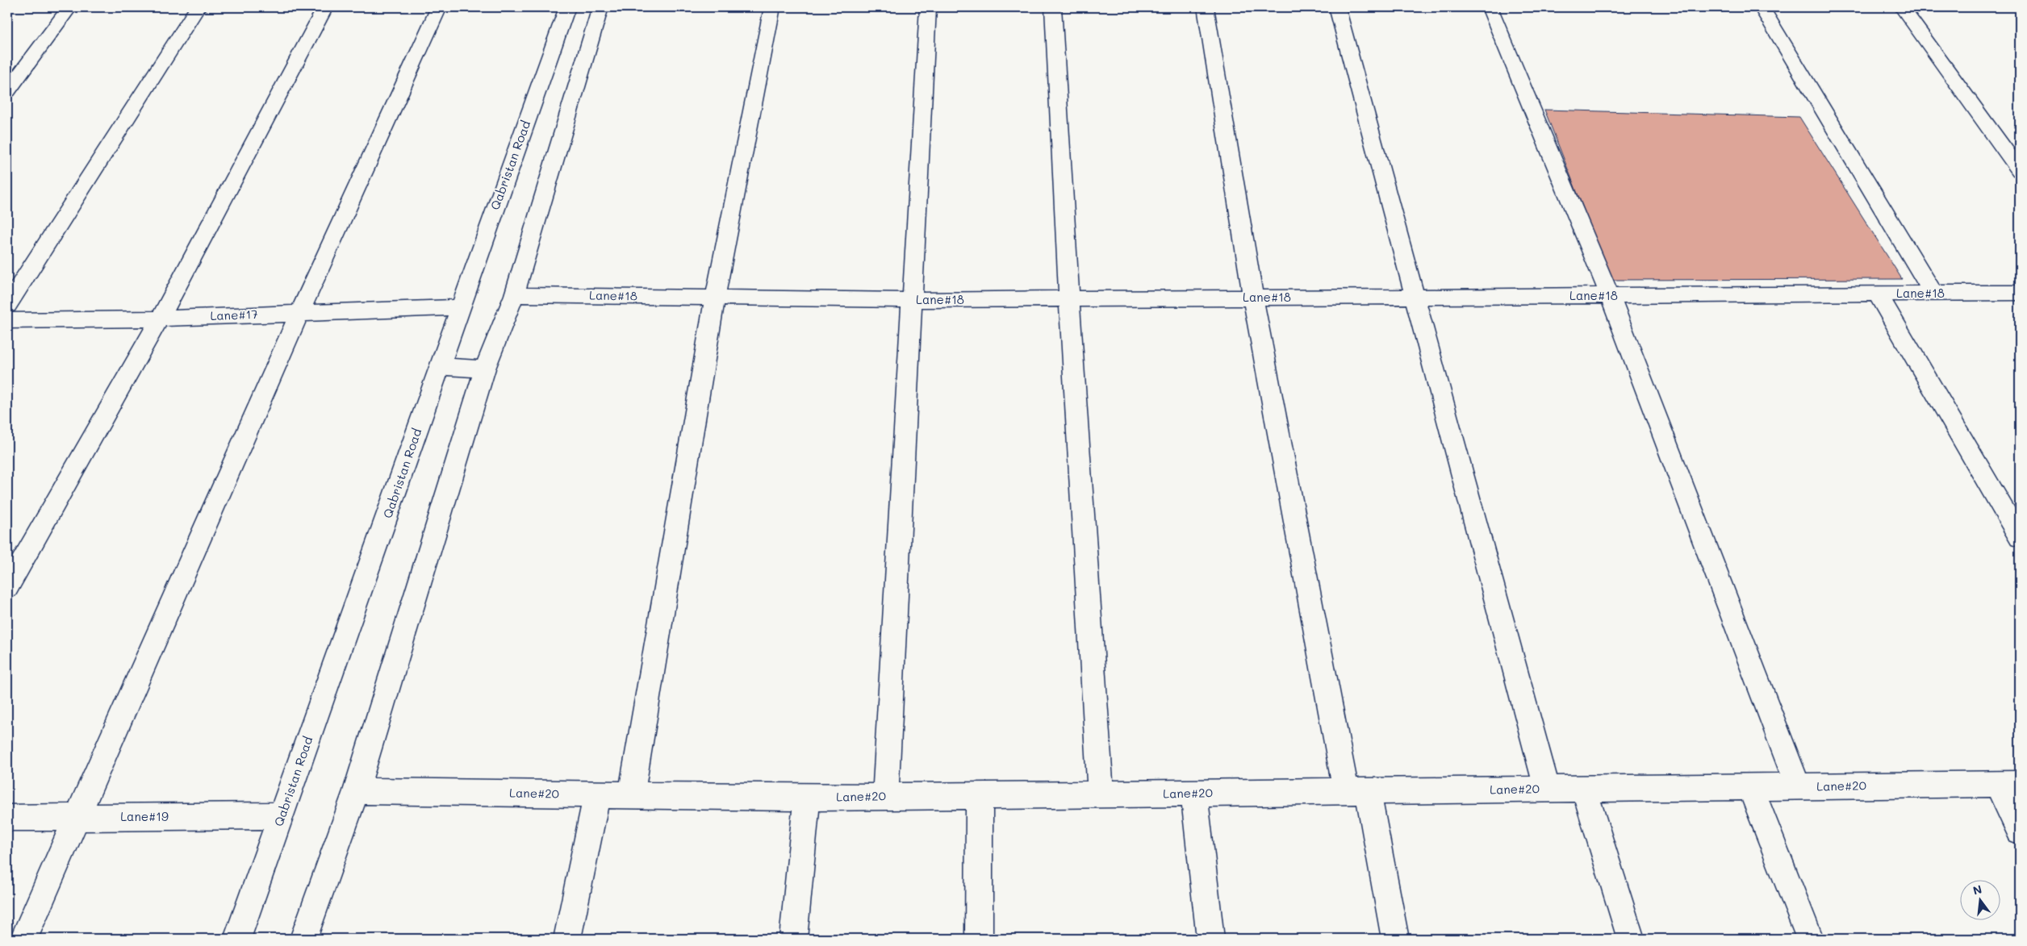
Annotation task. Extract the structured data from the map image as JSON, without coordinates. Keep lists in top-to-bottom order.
{
  "streets": {
    "street": [
      "Qabristan Road",
      "Lane#18",
      "Lane#17",
      "Lane#20",
      "Lane#19"
    ]
  },
  "crossings": [
    ["Qabristan Road", "Lane#17"],
    ["Qabristan Road", "Lane#19"]
  ],
  "north": "top"
}
